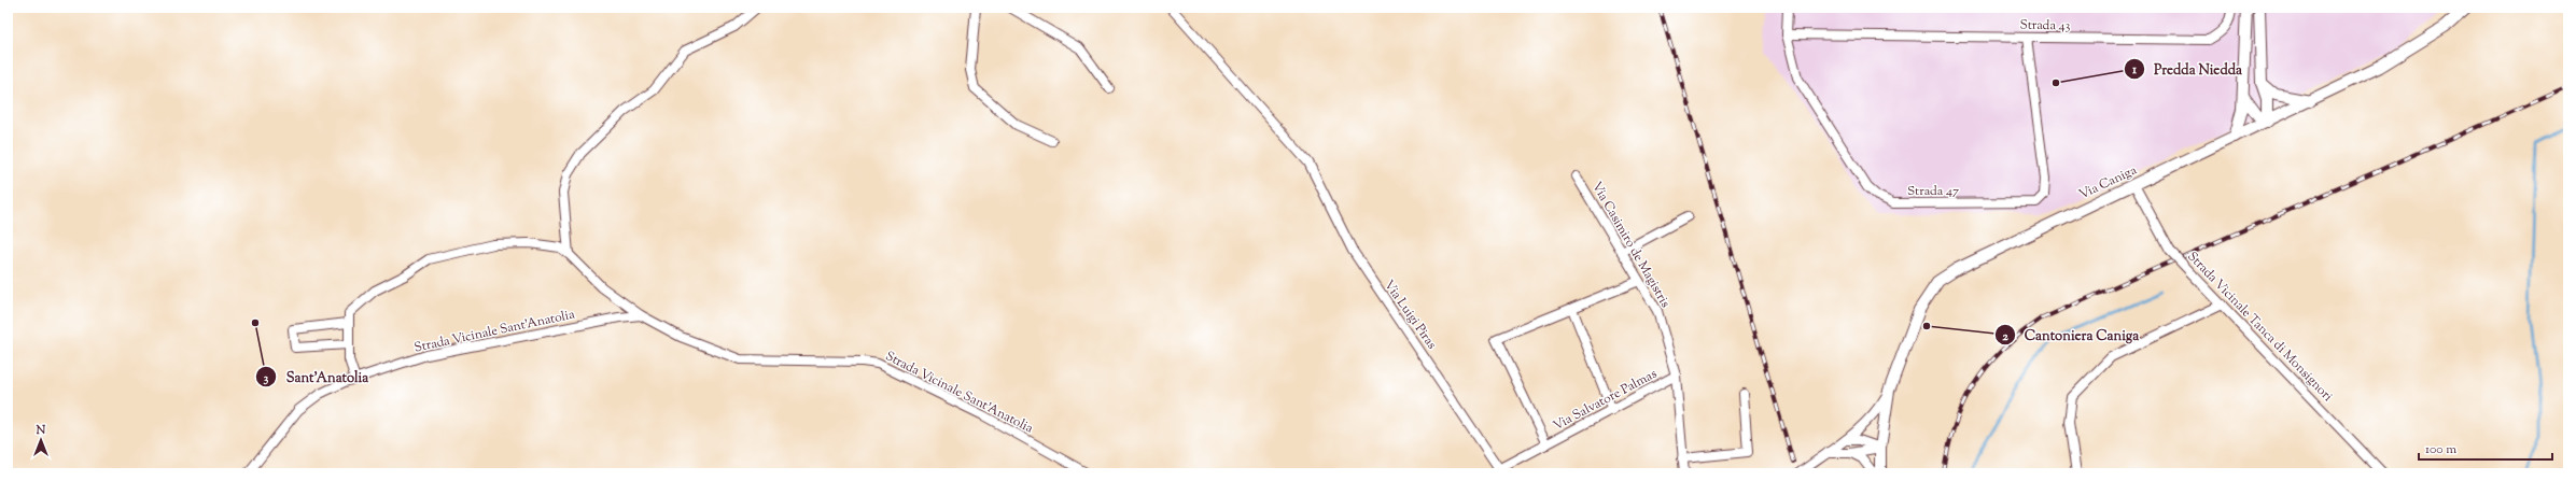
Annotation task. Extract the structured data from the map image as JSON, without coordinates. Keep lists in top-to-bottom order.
{
  "streets": {
    "street": [
      "Strada 43",
      "Via Caniga",
      "Strada 47",
      "Via Casimiro de Magistris",
      "Via Luigi Piras",
      "Strada Vicinale Tanca di Monsignori",
      "Strada Vicinale Sant'Anatolia",
      "Via Salvatore Palmas"
    ]
  },
  "crossings": [
    ["Strada 43", "Strada 47"],
    ["Via Caniga", "Strada Vicinale Tanca di Monsignori"],
    ["Via Casimiro de Magistris", "Via Salvatore Palmas"],
    ["Via Luigi Piras", "Via Salvatore Palmas"]
  ],
  "places": ["Predda Niedda", "Sant'Anatolia", "Cantoniera Caniga"],
  "scale_bar": "100 m",
  "north": "top"
}
